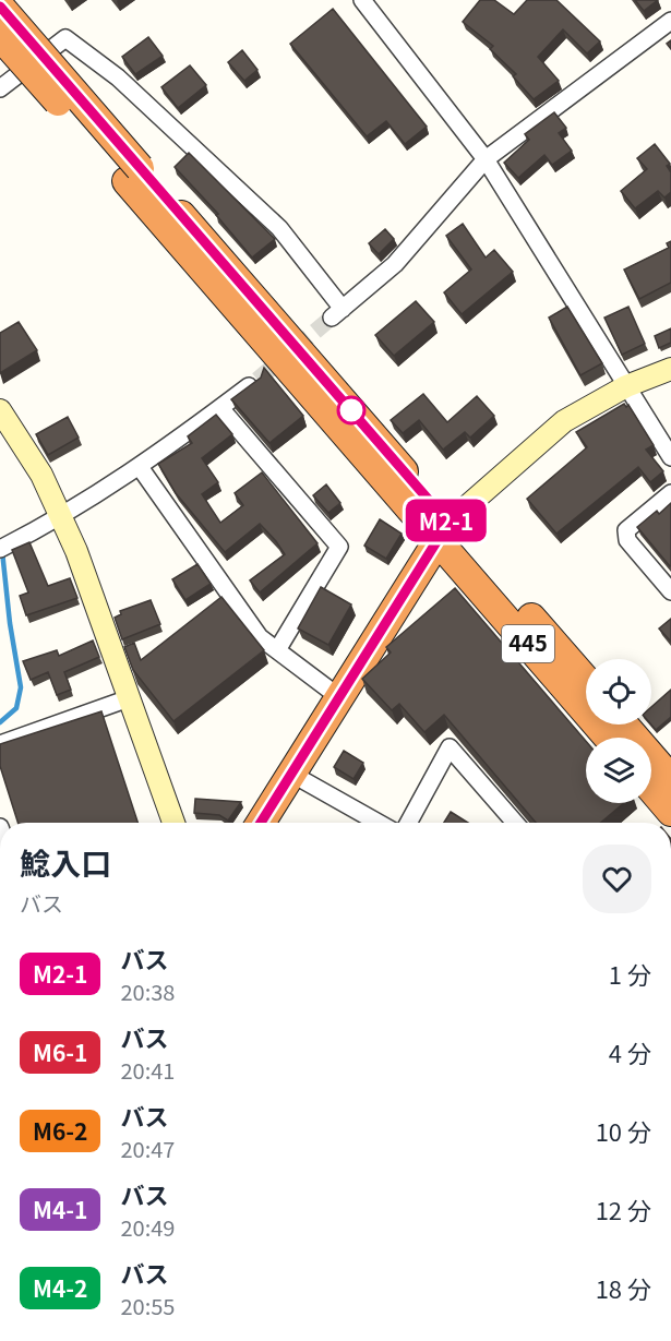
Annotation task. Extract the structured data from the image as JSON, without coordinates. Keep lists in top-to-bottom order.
{
  "streets": {
    "highway": ["445"]
  },
  "lines": ["bus line M2-1"],
  "page": {
    "on_map": "M2-1",
    "heading": ["鯰入口", "バス"],
    "list": [
      {
        "mark": "M2-1",
        "name": "バス",
        "note": "20:38",
        "value": "1 分"
      },
      {
        "mark": "M6-1",
        "name": "バス",
        "note": "20:41",
        "value": "4 分"
      },
      {
        "mark": "M6-2",
        "name": "バス",
        "note": "20:47",
        "value": "10 分"
      },
      {
        "mark": "M4-1",
        "name": "バス",
        "note": "20:49",
        "value": "12 分"
      },
      {
        "mark": "M4-2",
        "name": "バス",
        "note": "20:55",
        "value": "18 分"
      }
    ]
  }
}
